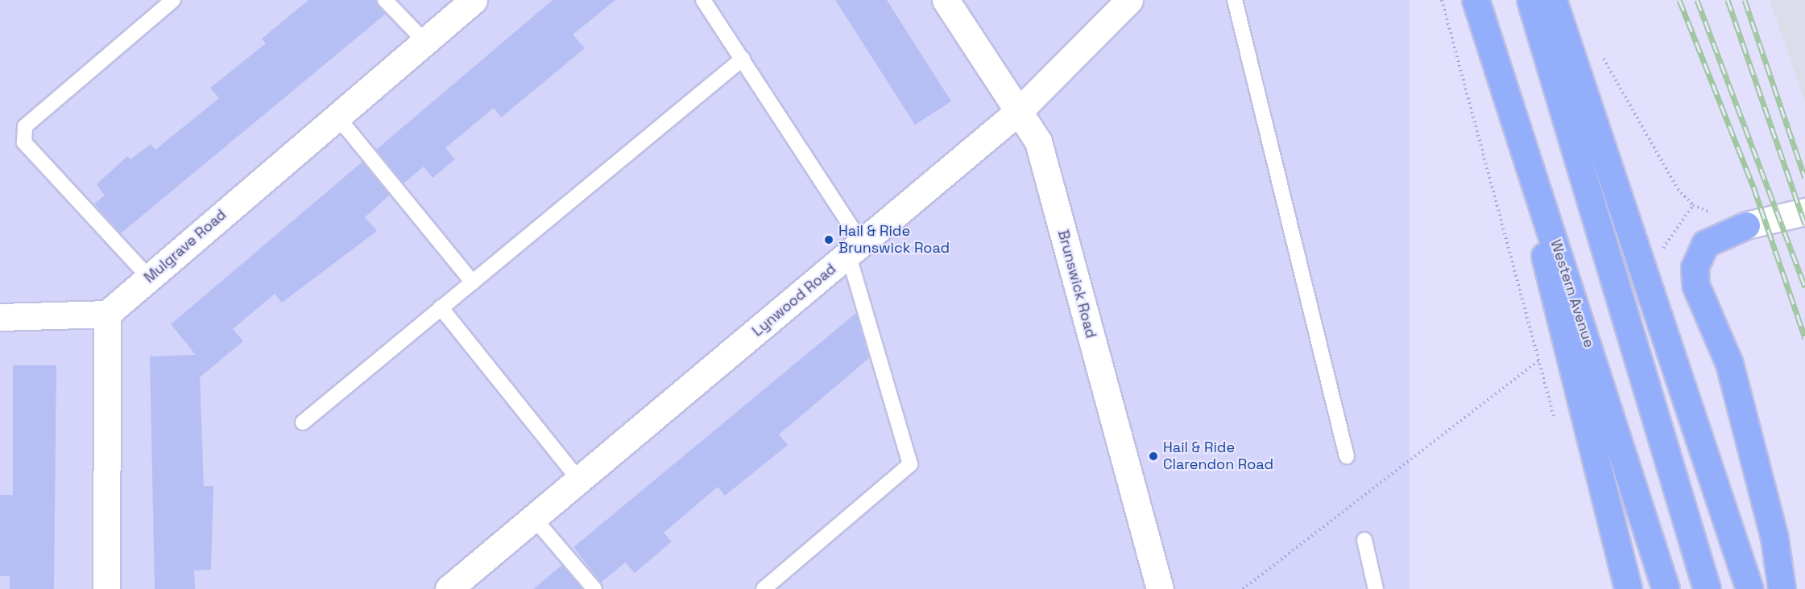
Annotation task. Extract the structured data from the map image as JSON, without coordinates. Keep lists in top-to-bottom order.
{
  "streets": {
    "highway": ["Western Avenue"],
    "street": ["Mulgrave Road", "Brunswick Road", "Lynwood Road"]
  },
  "crossings": [
    ["Brunswick Road", "Lynwood Road"]
  ],
  "places": ["Hail & Ride Brunswick Road", "Hail & Ride Clarendon Road"]
}
